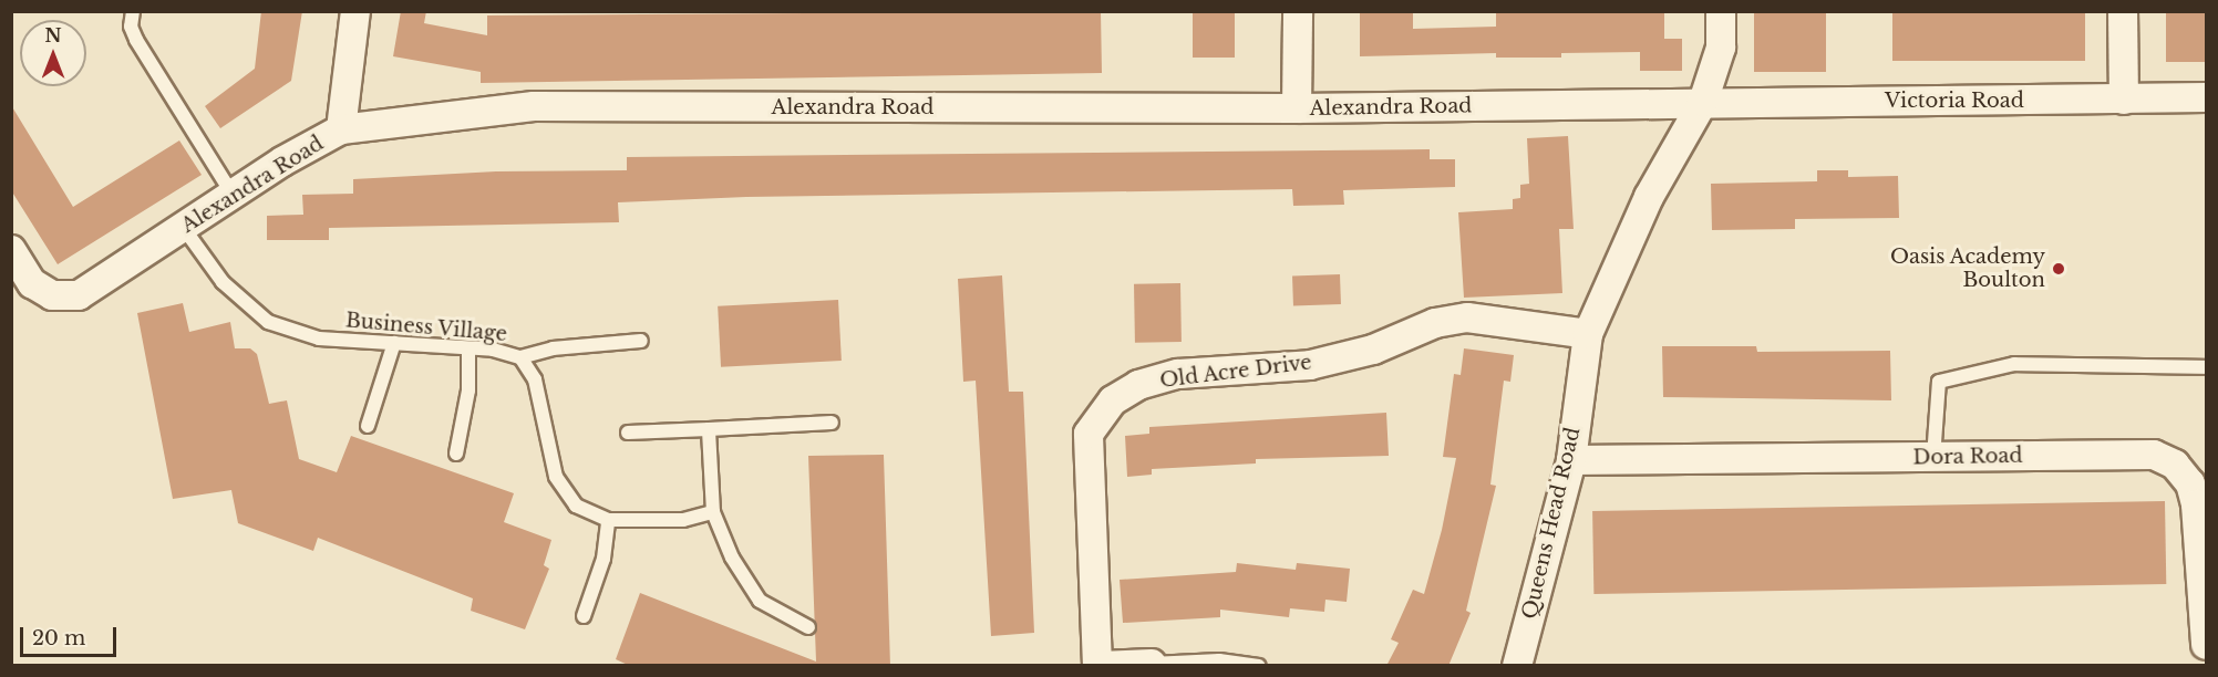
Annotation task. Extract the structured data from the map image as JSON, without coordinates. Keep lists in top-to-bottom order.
{
  "streets": {
    "street": [
      "Victoria Road",
      "Alexandra Road",
      "Old Acre Drive",
      "Dora Road",
      "Queens Head Road"
    ],
    "lane": ["Business Village"]
  },
  "crossings": [
    ["Victoria Road", "Alexandra Road"],
    ["Victoria Road", "Queens Head Road"],
    ["Alexandra Road", "Business Village"],
    ["Alexandra Road", "Queens Head Road"],
    ["Old Acre Drive", "Queens Head Road"],
    ["Dora Road", "Queens Head Road"]
  ],
  "places": ["Oasis Academy Boulton"],
  "scale_bar": "20 m",
  "north": "top"
}
